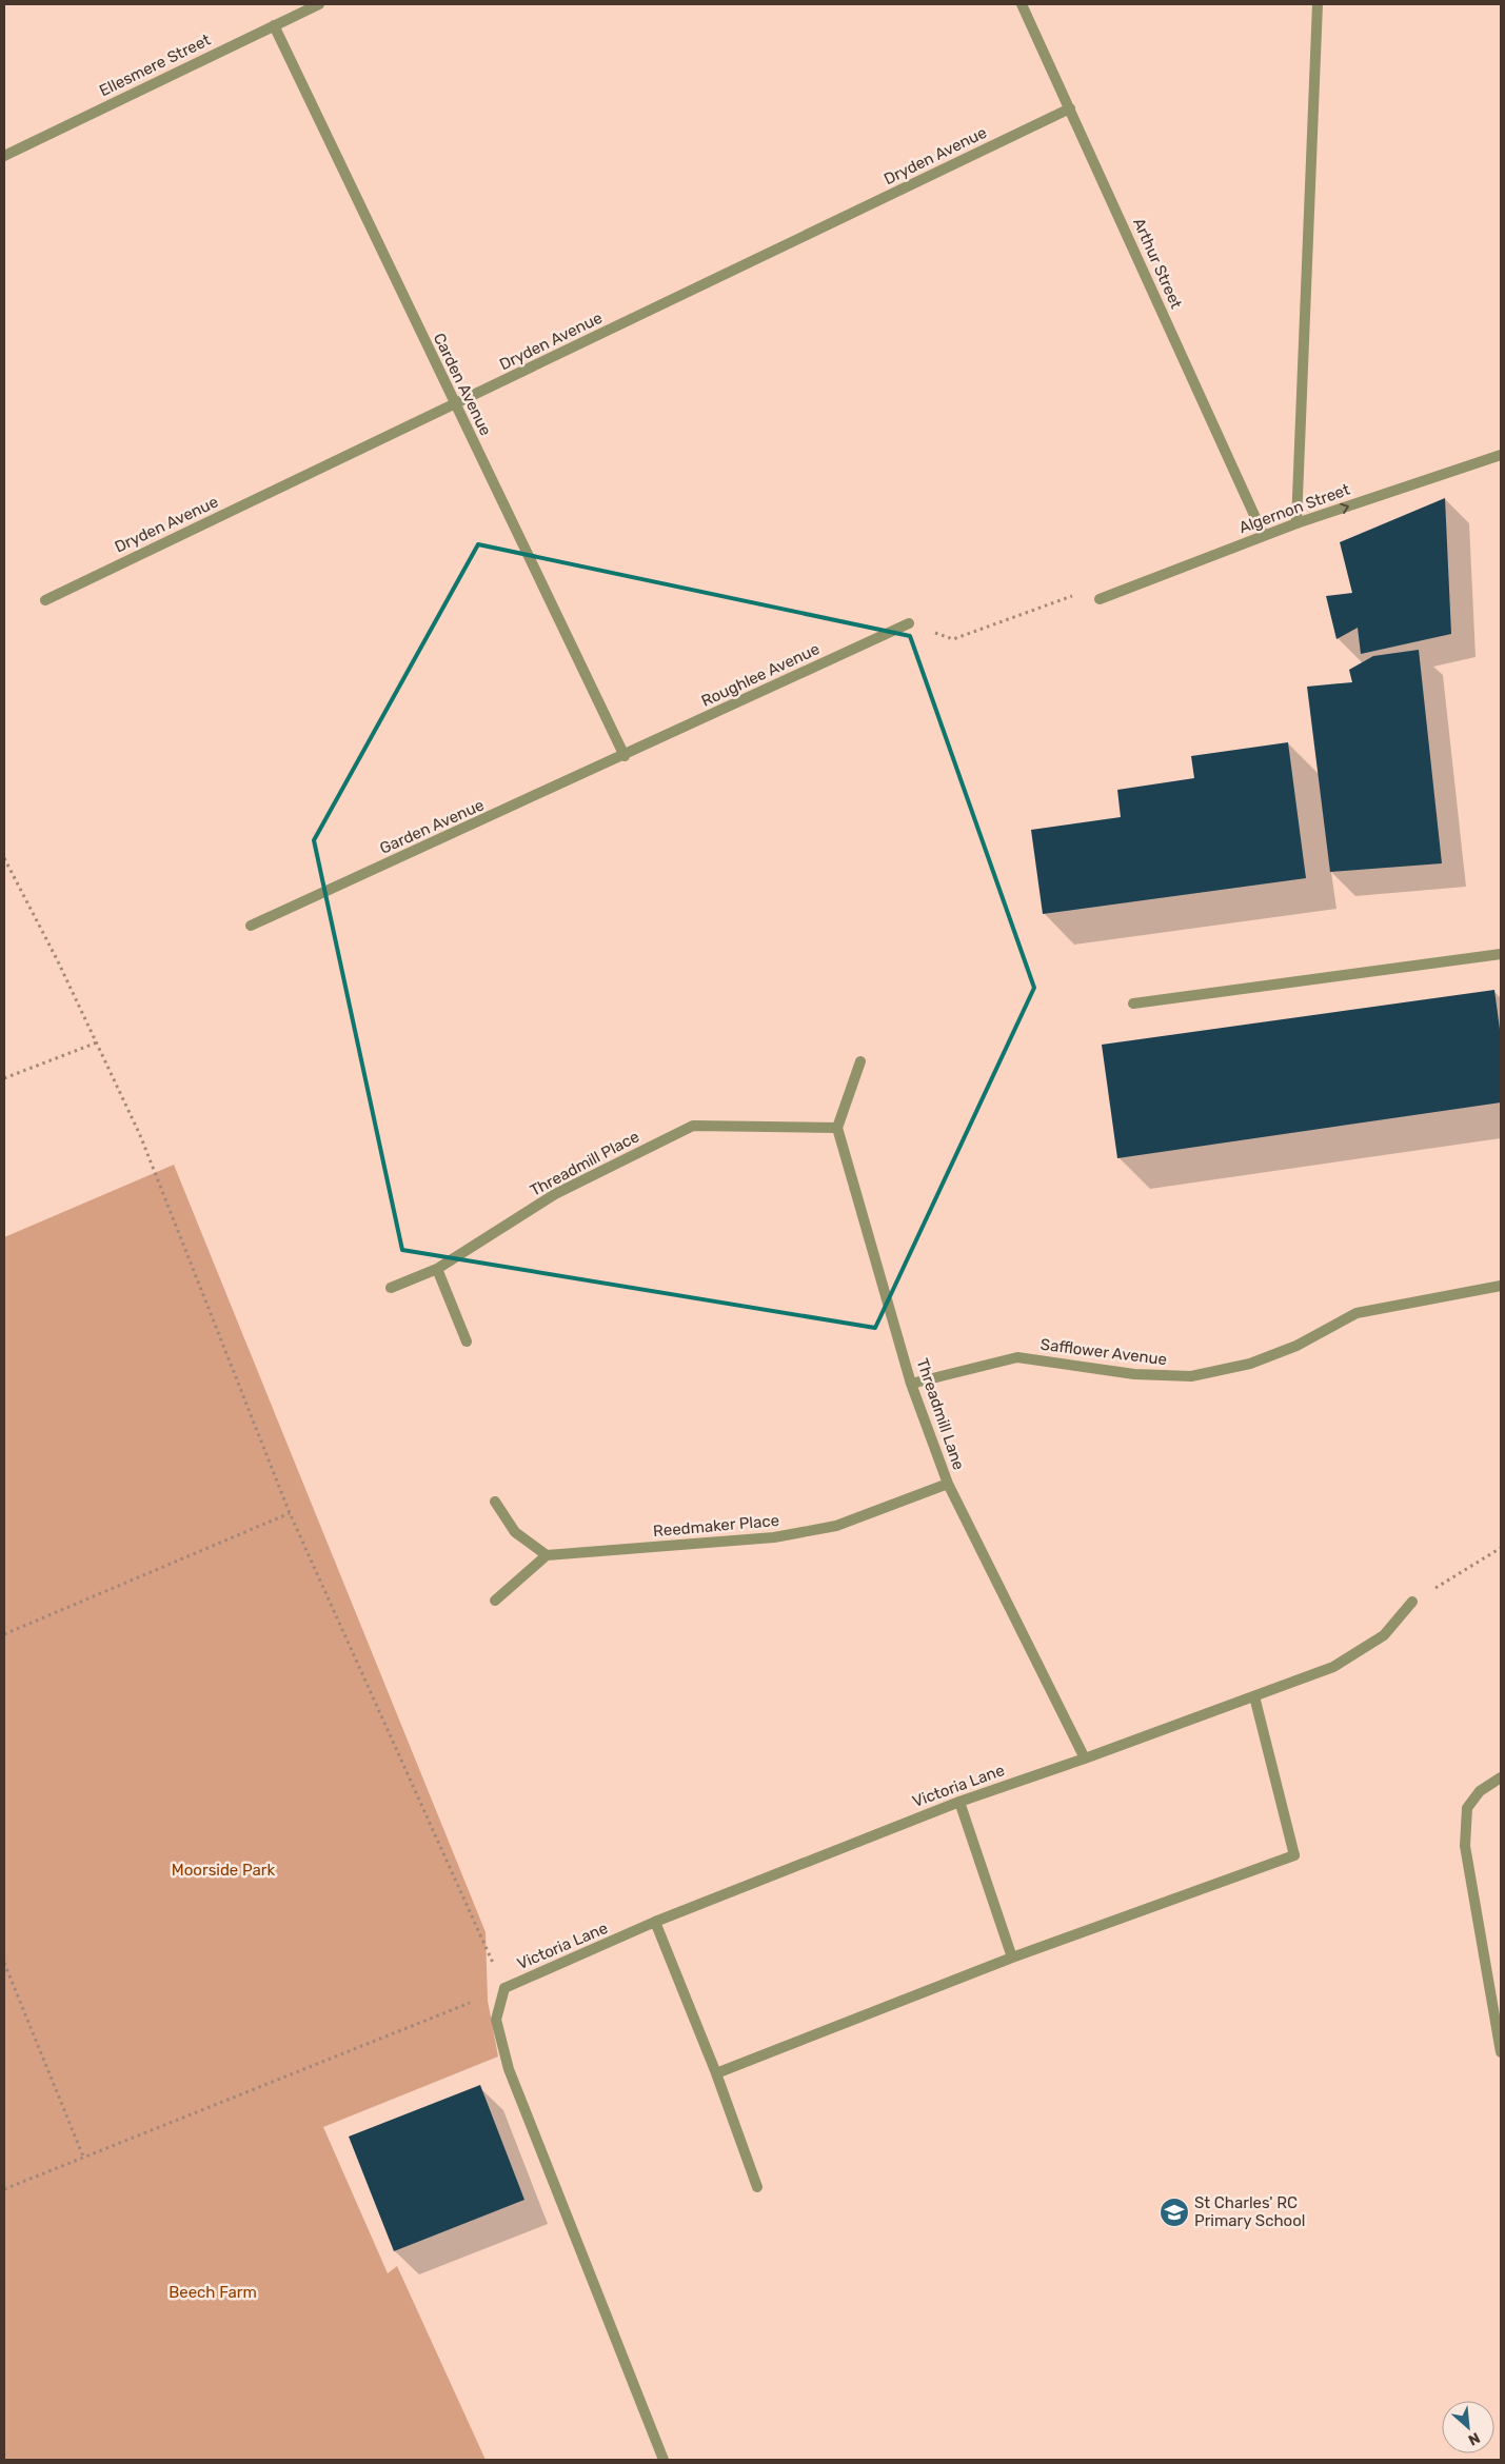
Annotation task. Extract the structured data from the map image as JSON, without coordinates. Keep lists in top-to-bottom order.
{
  "streets": {
    "street": [
      "Ellesmere Street",
      "Dryden Avenue",
      "Arthur Street",
      "Carden Avenue",
      "Algernon Street",
      "Roughlee Avenue",
      "Garden Avenue",
      "Threadmill Place",
      "Safflower Avenue",
      "Threadmill Lane",
      "Reedmaker Place",
      "Victoria Lane"
    ]
  },
  "crossings": [
    ["Ellesmere Street", "Carden Avenue"],
    ["Dryden Avenue", "Arthur Street"],
    ["Dryden Avenue", "Carden Avenue"],
    ["Arthur Street", "Algernon Street"],
    ["Carden Avenue", "Roughlee Avenue"],
    ["Carden Avenue", "Garden Avenue"],
    ["Roughlee Avenue", "Garden Avenue"],
    ["Threadmill Place", "Threadmill Lane"],
    ["Safflower Avenue", "Threadmill Lane"],
    ["Threadmill Lane", "Reedmaker Place"],
    ["Threadmill Lane", "Victoria Lane"]
  ],
  "one_way": ["Algernon Street"],
  "parks": ["Moorside Park", "Beech Farm"],
  "places": {
    "school or university": ["St Charles' RC Primary School"]
  },
  "north": "bottom right"
}
